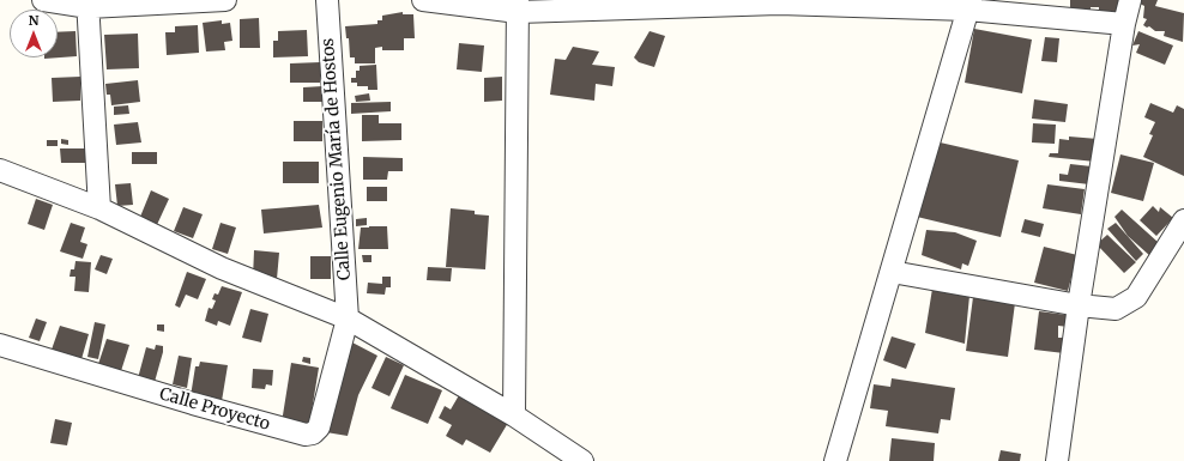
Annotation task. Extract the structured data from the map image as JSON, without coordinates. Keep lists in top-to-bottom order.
{
  "streets": {
    "street": ["Calle Eugenio María de Hostos", "Calle Proyecto"]
  },
  "crossings": [
    ["Calle Eugenio María de Hostos", "Calle Proyecto"]
  ],
  "north": "top"
}
